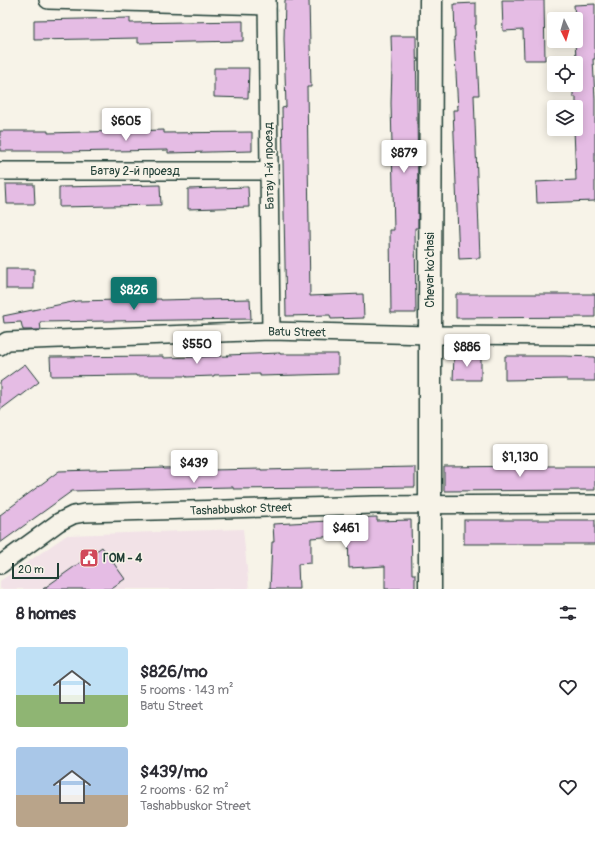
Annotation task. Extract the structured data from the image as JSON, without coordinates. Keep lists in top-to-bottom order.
{
  "streets": {
    "street": [
      "Батау 1-й проезд",
      "Батау 2-й проезд",
      "Chevar ko'chasi",
      "Batu Street",
      "Tashabbuskor Street"
    ]
  },
  "crossings": [
    ["Батау 1-й проезд", "Батау 2-й проезд"],
    ["Батау 1-й проезд", "Batu Street"],
    ["Chevar ko'chasi", "Batu Street"],
    ["Chevar ko'chasi", "Tashabbuskor Street"]
  ],
  "places": {
    "public building": ["ГОМ - 4"]
  },
  "scale_bar": "20 m",
  "north": "bottom",
  "page": {
    "price": [
      "$605",
      "$879",
      "$826",
      "$550",
      "$886",
      "$1,130",
      "$439",
      "$461"
    ],
    "scale": "20 m",
    "heading": "8 homes",
    "list": [
      {
        "name": "$826/mo",
        "note": "5 rooms · 143 m² · Batu Street"
      },
      {
        "name": "$439/mo",
        "note": "2 rooms · 62 m² · Tashabbuskor Street"
      }
    ]
  }
}
